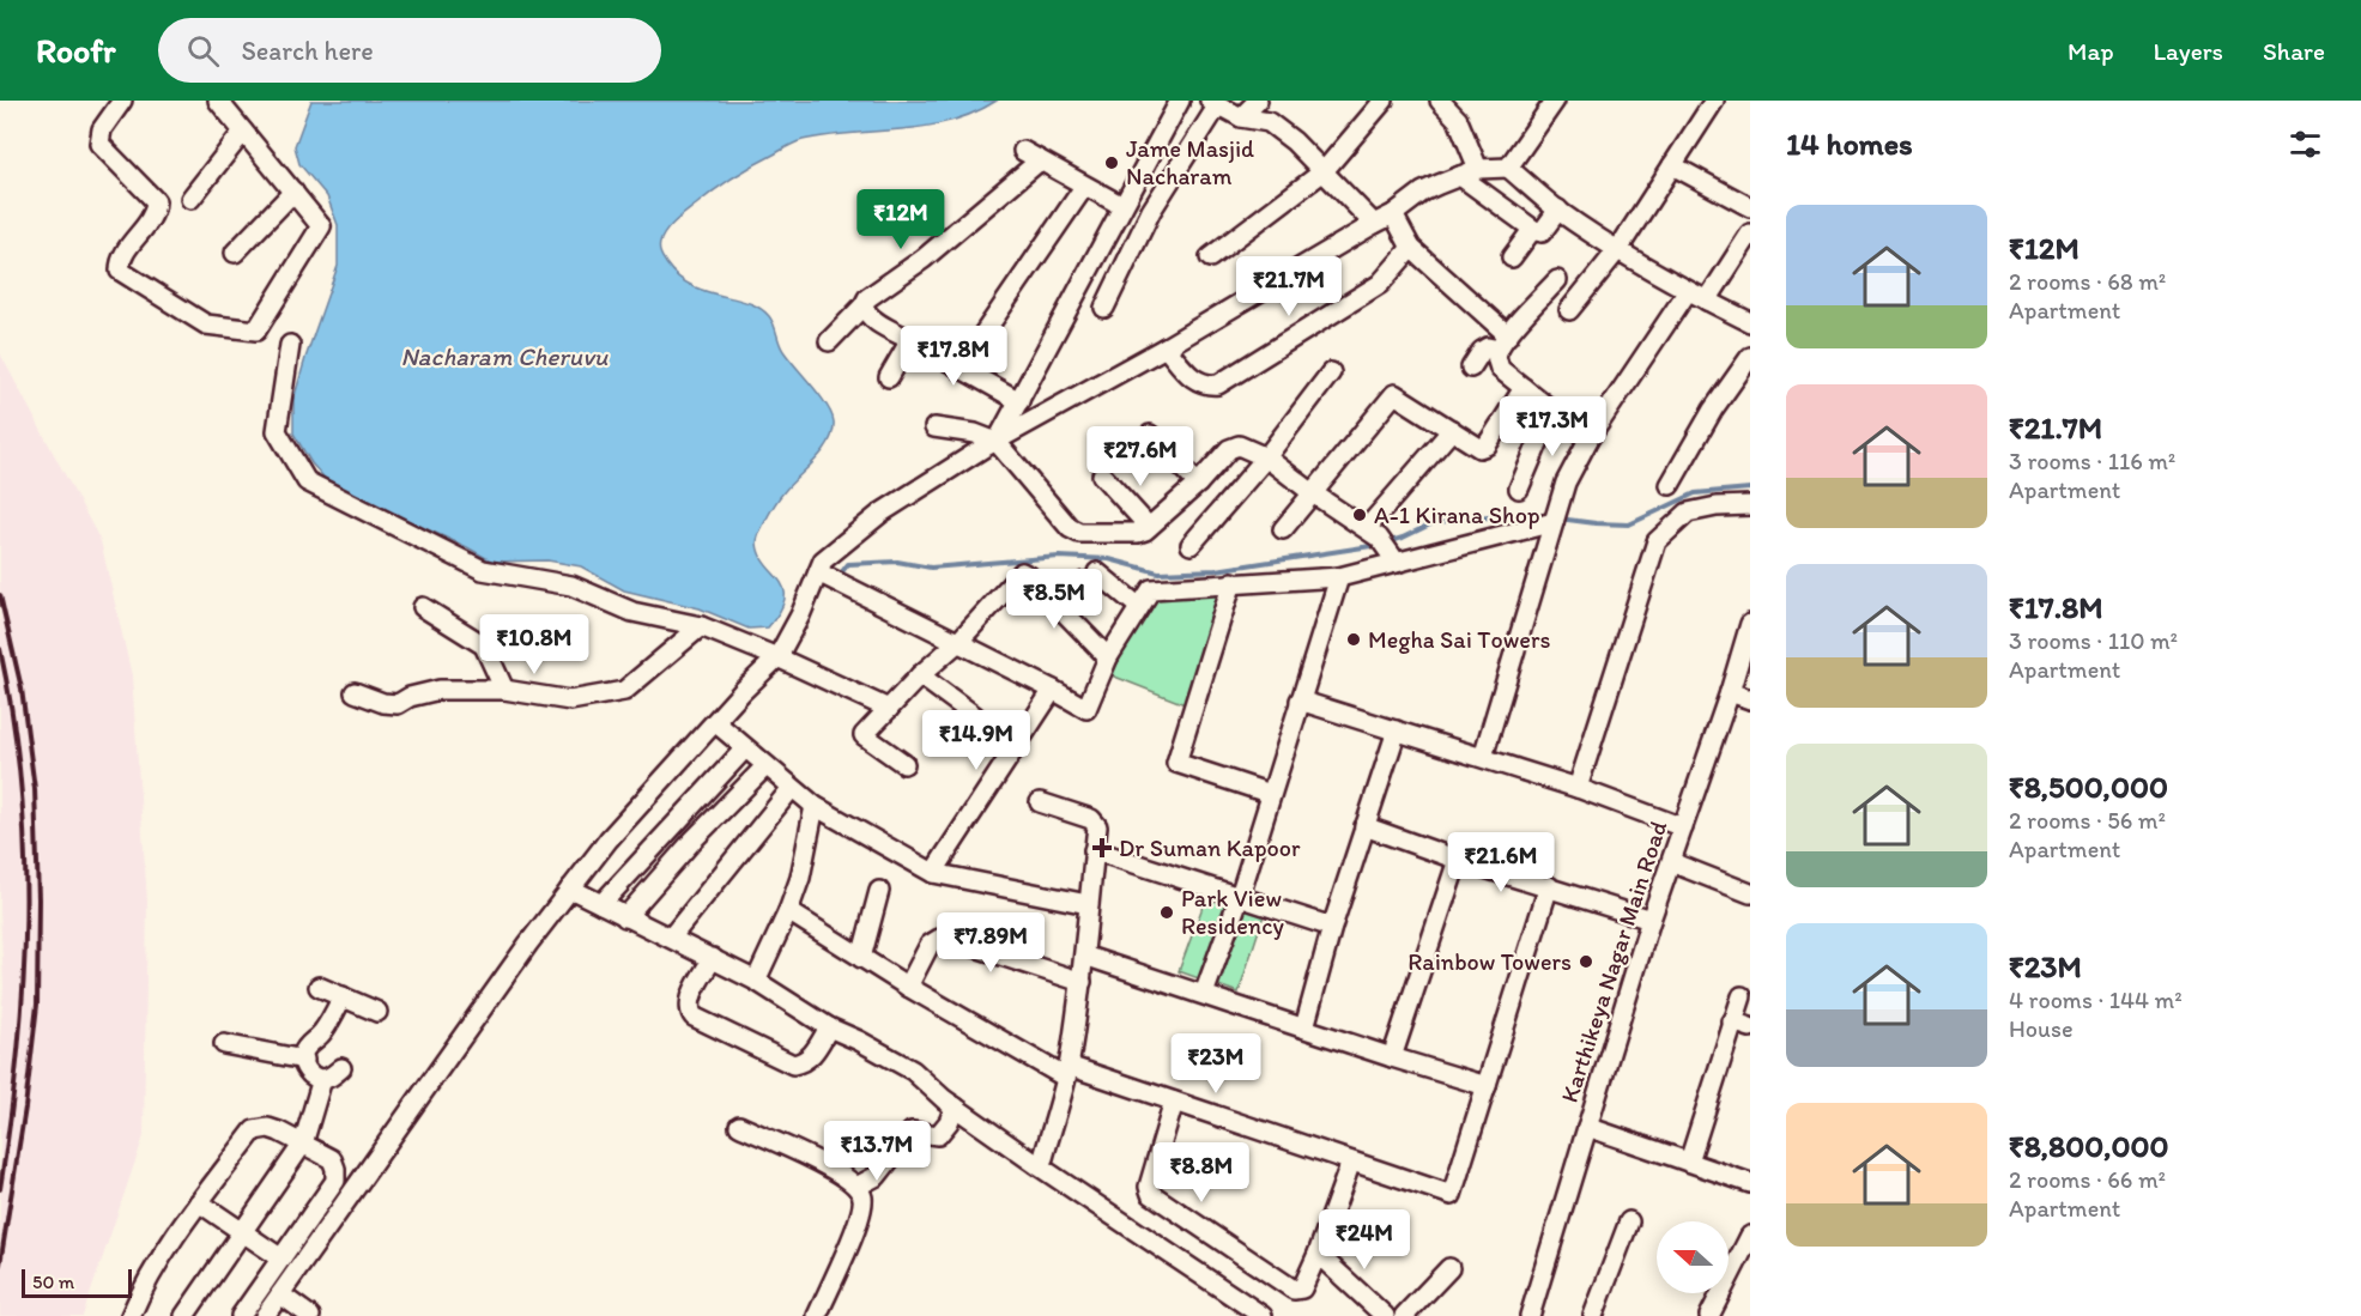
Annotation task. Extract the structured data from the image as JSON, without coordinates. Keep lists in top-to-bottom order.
{
  "streets": {
    "street": ["Karthikeya Nagar Main Road"]
  },
  "water": ["Nacharam Cheruvu"],
  "places": {
    "other": [
      "Jame Masjid Nacharam",
      "A-1 Kirana Shop",
      "Megha Sai Towers",
      "Park View Residency",
      "Rainbow Towers"
    ],
    "health": ["Dr Suman Kapoor"]
  },
  "scale_bar": "50 m",
  "north": "left",
  "page": {
    "header": "Roofr",
    "search": "Search here",
    "nav": ["Map", "Layers", "Share"],
    "heading": "14 homes",
    "list": [
      {
        "name": "₹12M",
        "note": "2 rooms · 68 m² · Apartment"
      },
      {
        "name": "₹21.7M",
        "note": "3 rooms · 116 m² · Apartment"
      },
      {
        "name": "₹17.8M",
        "note": "3 rooms · 110 m² · Apartment"
      },
      {
        "name": "₹8,500,000",
        "note": "2 rooms · 56 m² · Apartment"
      },
      {
        "name": "₹23M",
        "note": "4 rooms · 144 m² · House"
      },
      {
        "name": "₹8,800,000",
        "note": "2 rooms · 66 m² · Apartment"
      }
    ],
    "price": [
      "₹12M",
      "₹21.7M",
      "₹17.8M",
      "₹17.3M",
      "₹27.6M",
      "₹8.5M",
      "₹10.8M",
      "₹14.9M",
      "₹21.6M",
      "₹7.89M",
      "₹23M",
      "₹13.7M",
      "₹8.8M",
      "₹24M"
    ],
    "scale": "50 m"
  }
}
